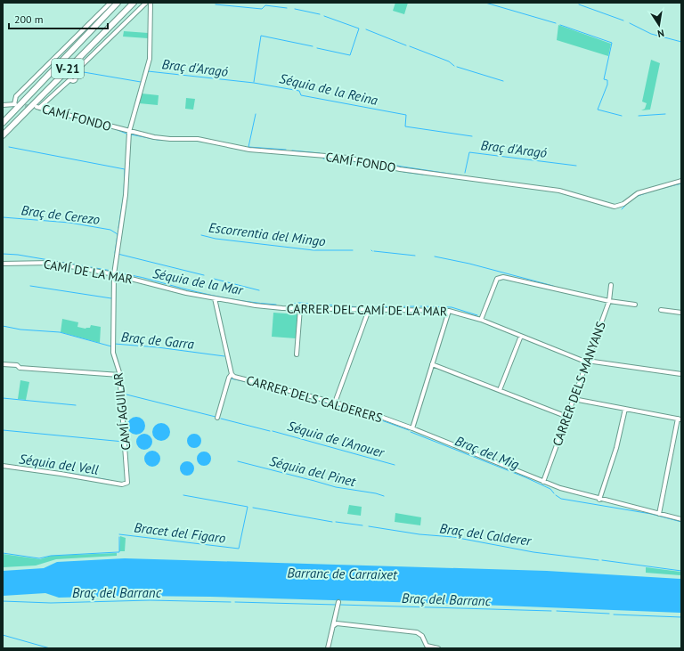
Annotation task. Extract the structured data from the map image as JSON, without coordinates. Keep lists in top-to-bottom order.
{
  "streets": {
    "highway": ["V-21"],
    "street": [
      "CAMÍ FONDO",
      "CAMÍ DE LA MAR",
      "CARRER DEL CAMÍ DE LA MAR",
      "CARRER DELS MANYANS",
      "CARRER DELS CALDERERS",
      "CAMÍ AGUILAR"
    ]
  },
  "crossings": [
    ["CAMÍ FONDO", "CAMÍ AGUILAR"],
    ["CAMÍ DE LA MAR", "CARRER DEL CAMÍ DE LA MAR"],
    ["CAMÍ DE LA MAR", "CAMÍ AGUILAR"],
    ["CARRER DEL CAMÍ DE LA MAR", "CARRER DELS MANYANS"],
    ["CARRER DELS MANYANS", "CARRER DELS CALDERERS"]
  ],
  "water": [
    "Braç d'Aragó",
    "Séquia de la Reina",
    "Braç de Cerezo",
    "Escorrentia del Mingo",
    "Séquia de la Mar",
    "Braç de Garra",
    "Séquia de l'Anouer",
    "Braç del Mig",
    "Séquia del Vell",
    "Séquia del Pinet",
    "Bracet del Figaro",
    "Braç del Calderer",
    "Barranc de Carraixet",
    "Braç del Barranc"
  ],
  "scale_bar": "200 m",
  "north": "bottom"
}
